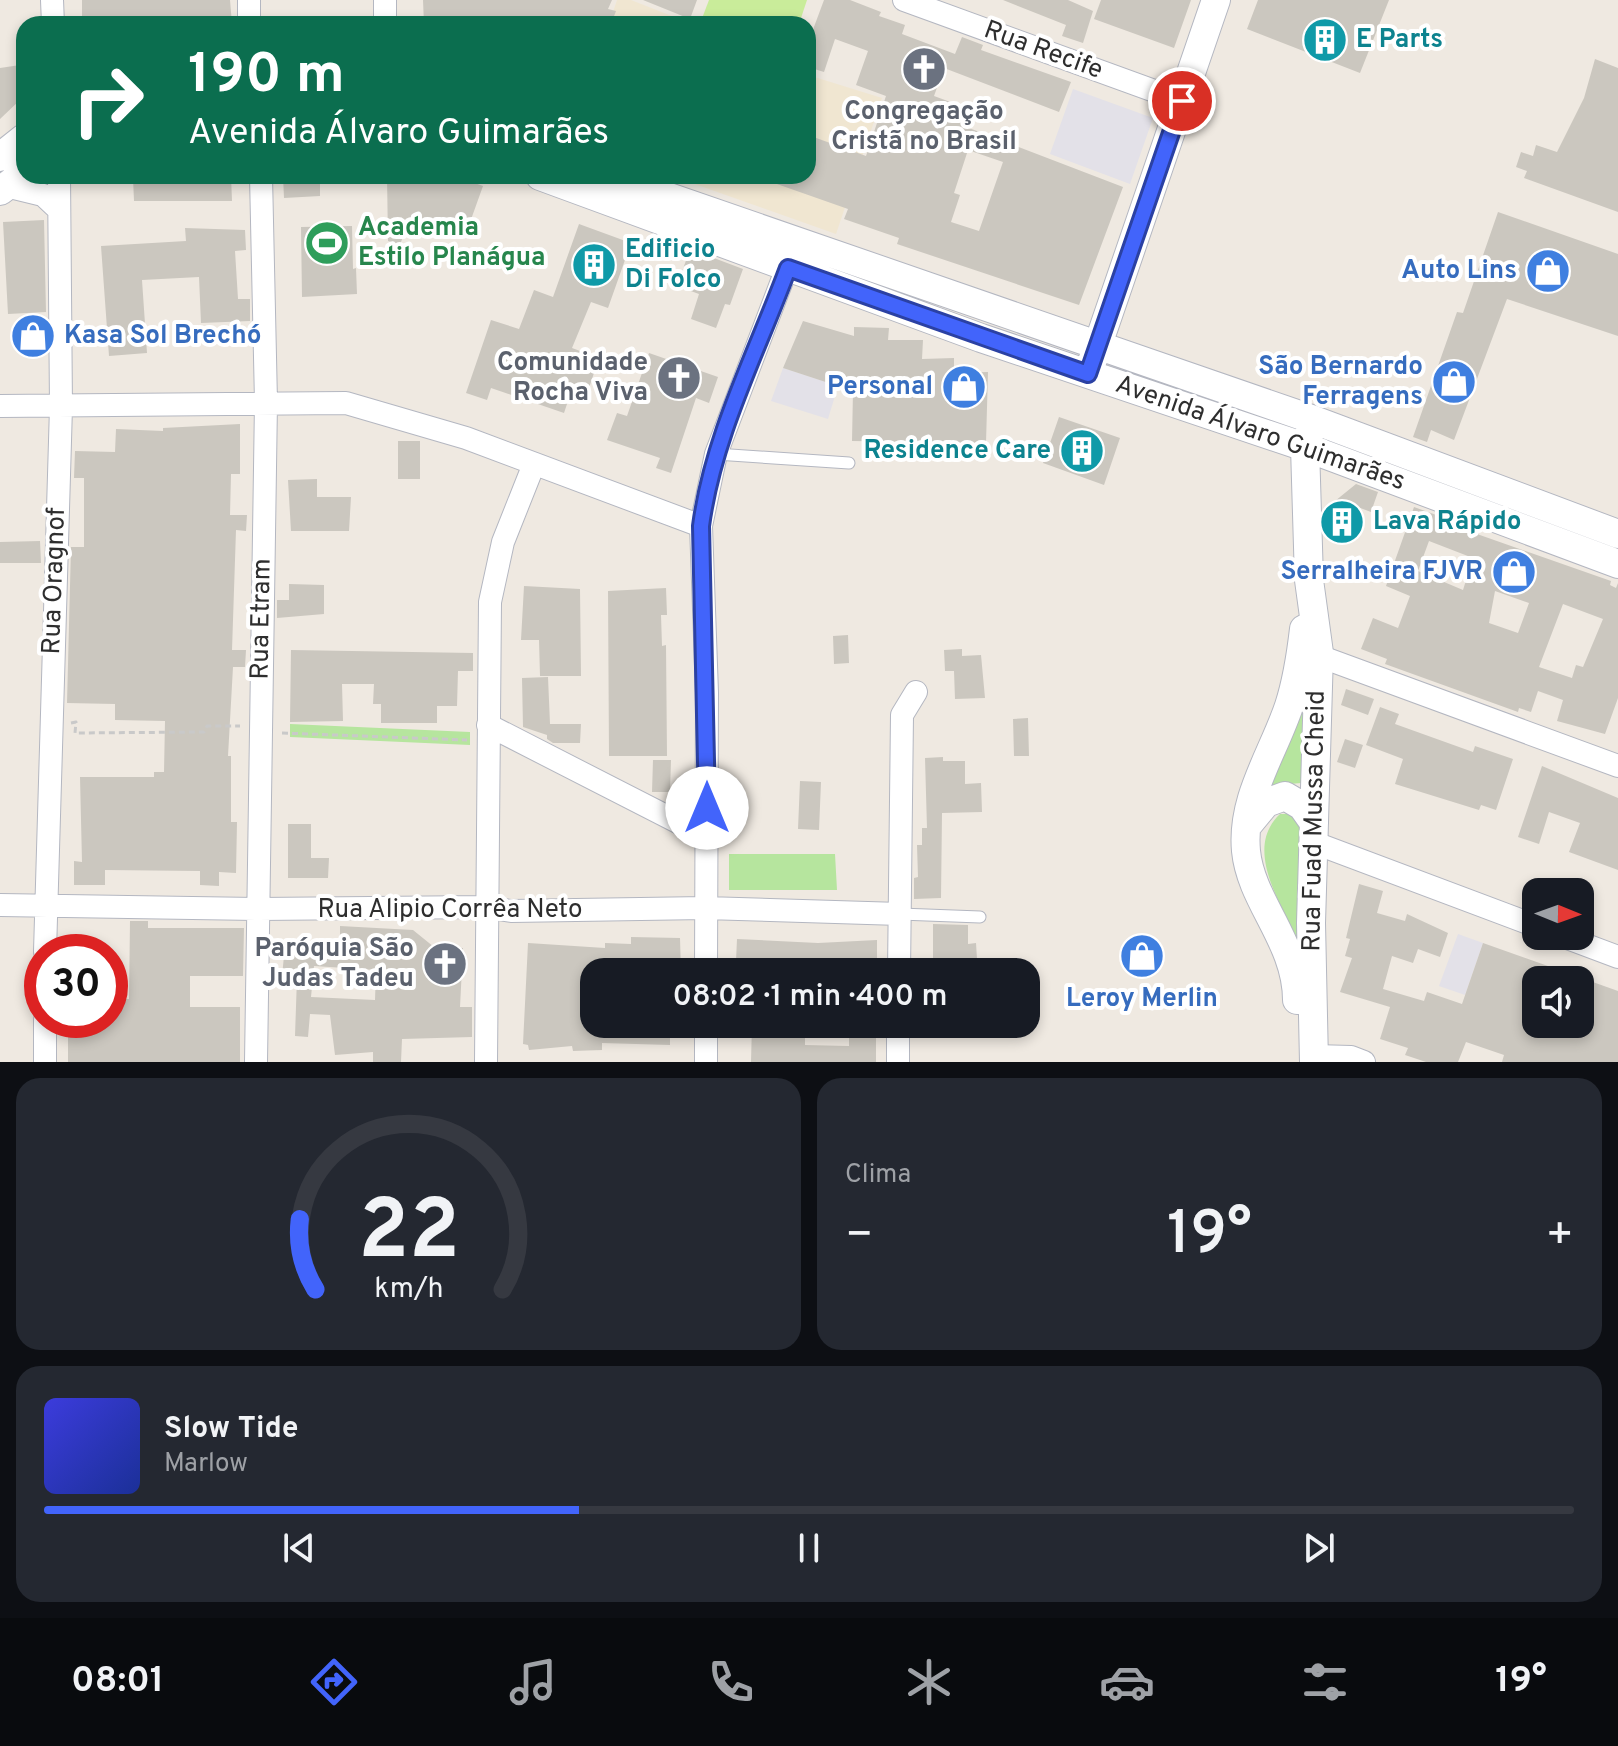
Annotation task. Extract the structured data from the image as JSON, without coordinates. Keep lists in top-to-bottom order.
{
  "streets": {
    "street": [
      "Rua Recife",
      "Avenida Álvaro Guimarães",
      "Rua Oragnof",
      "Rua Etram",
      "Rua Fuad Mussa Cheid",
      "Rua Alipio Corrêa Neto"
    ]
  },
  "crossings": [
    ["Avenida Álvaro Guimarães", "Rua Fuad Mussa Cheid"],
    ["Rua Oragnof", "Rua Alipio Corrêa Neto"],
    ["Rua Etram", "Rua Alipio Corrêa Neto"]
  ],
  "places": {
    "building": [
      "E Parts",
      "Edificio Di Folco",
      "Residence Care",
      "Lava Rápido"
    ],
    "church": ["Congregação Cristã no Brasil", "Comunidade Rocha Viva", "Paróquia São Judas Tadeu"],
    "sports": ["Academia Estilo Planágua"],
    "shop": [
      "Auto Lins",
      "Kasa Sol Brechó",
      "São Bernardo Ferragens",
      "Personal",
      "Serralheira FJVR",
      "Leroy Merlin"
    ]
  },
  "north": "right",
  "page": {
    "turn": ["190 m", "Avenida Álvaro Guimarães"],
    "limit": "30",
    "trip": "08:02 · 1 min · 400 m",
    "tile": "Clima",
    "heat": ["−", "19°", "+"],
    "song": ["Slow Tide", "Marlow"],
    "tabs": ["08:01", "19°"],
    "gauge": ["22", "km/h"]
  }
}
